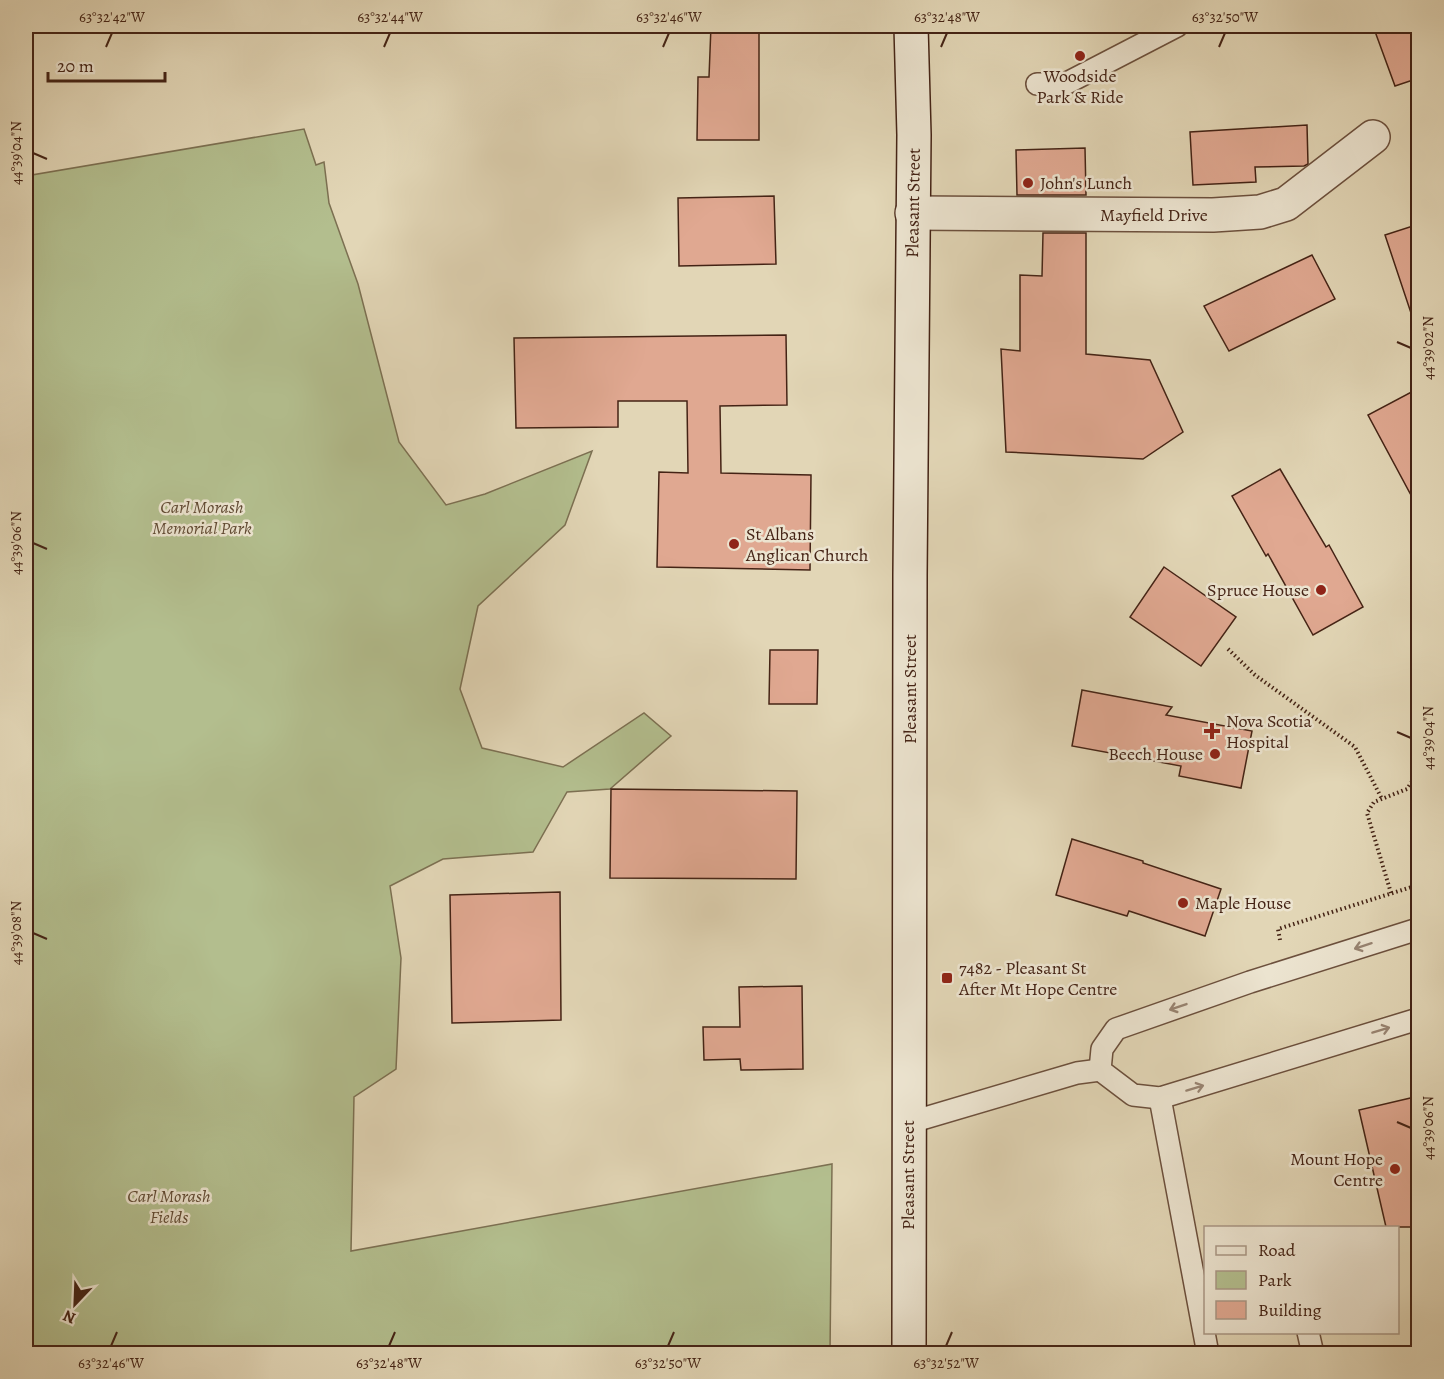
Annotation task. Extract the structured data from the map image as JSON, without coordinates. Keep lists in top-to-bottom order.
{
  "streets": {
    "main road": ["Pleasant Street", "Mayfield Drive"]
  },
  "crossings": [
    ["Pleasant Street", "Mayfield Drive"]
  ],
  "parks": ["Carl Morash Memorial Park", "Carl Morash Fields"],
  "places": {
    "other": [
      "Woodside Park & Ride",
      "John's Lunch",
      "St Albans Anglican Church",
      "Spruce House",
      "Beech House",
      "Maple House",
      "Mount Hope Centre"
    ],
    "health": ["Nova Scotia Hospital"],
    "transit": ["7482 - Pleasant St After Mt Hope Centre"]
  },
  "legend": ["Road", "Park", "Building"],
  "scale_bar": "20 m",
  "north": "bottom left",
  "coordinates": [
    "63°32'42\"W",
    "63°32'44\"W",
    "63°32'46\"W",
    "63°32'48\"W",
    "63°32'50\"W",
    "44°39'04\"N",
    "44°39'02\"N",
    "44°39'06\"N",
    "44°39'08\"N",
    "63°32'52\"W"
  ]
}
